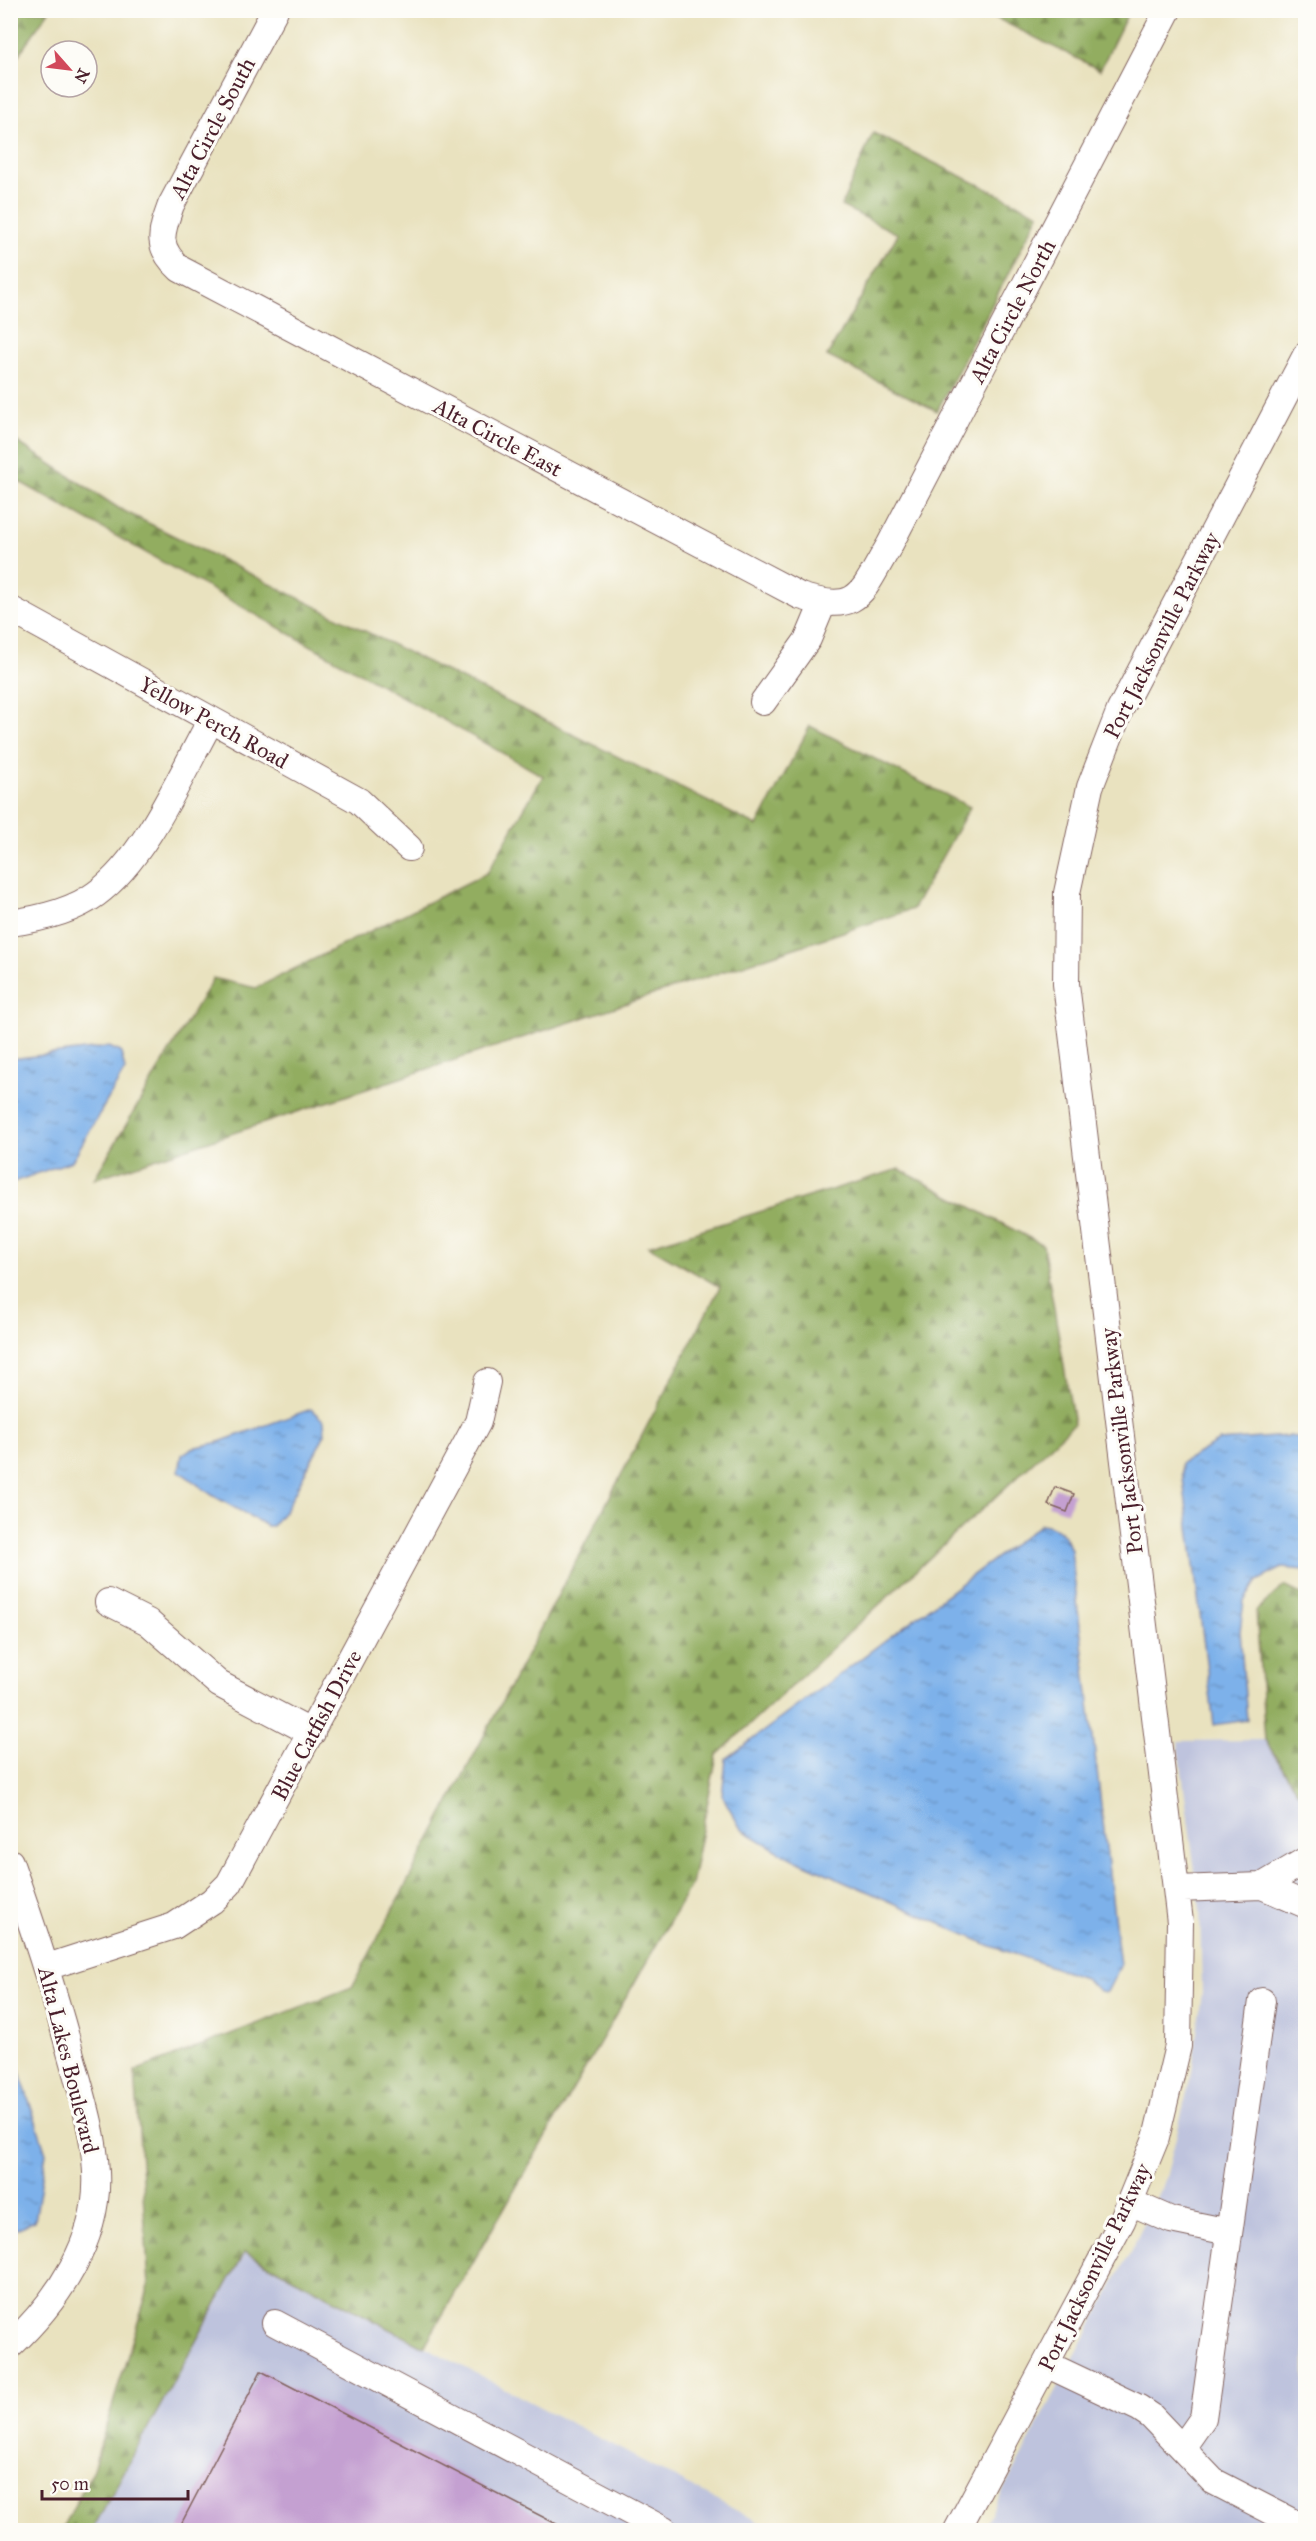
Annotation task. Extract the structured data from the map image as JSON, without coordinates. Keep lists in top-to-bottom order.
{
  "streets": {
    "street": [
      "Alta Circle South",
      "Alta Circle North",
      "Alta Circle East",
      "Port Jacksonville Parkway",
      "Yellow Perch Road",
      "Blue Catfish Drive",
      "Alta Lakes Boulevard"
    ]
  },
  "crossings": [
    ["Alta Circle South", "Alta Circle East"],
    ["Alta Circle North", "Alta Circle East"],
    ["Blue Catfish Drive", "Alta Lakes Boulevard"]
  ],
  "scale_bar": "50 m",
  "north": "bottom right"
}
